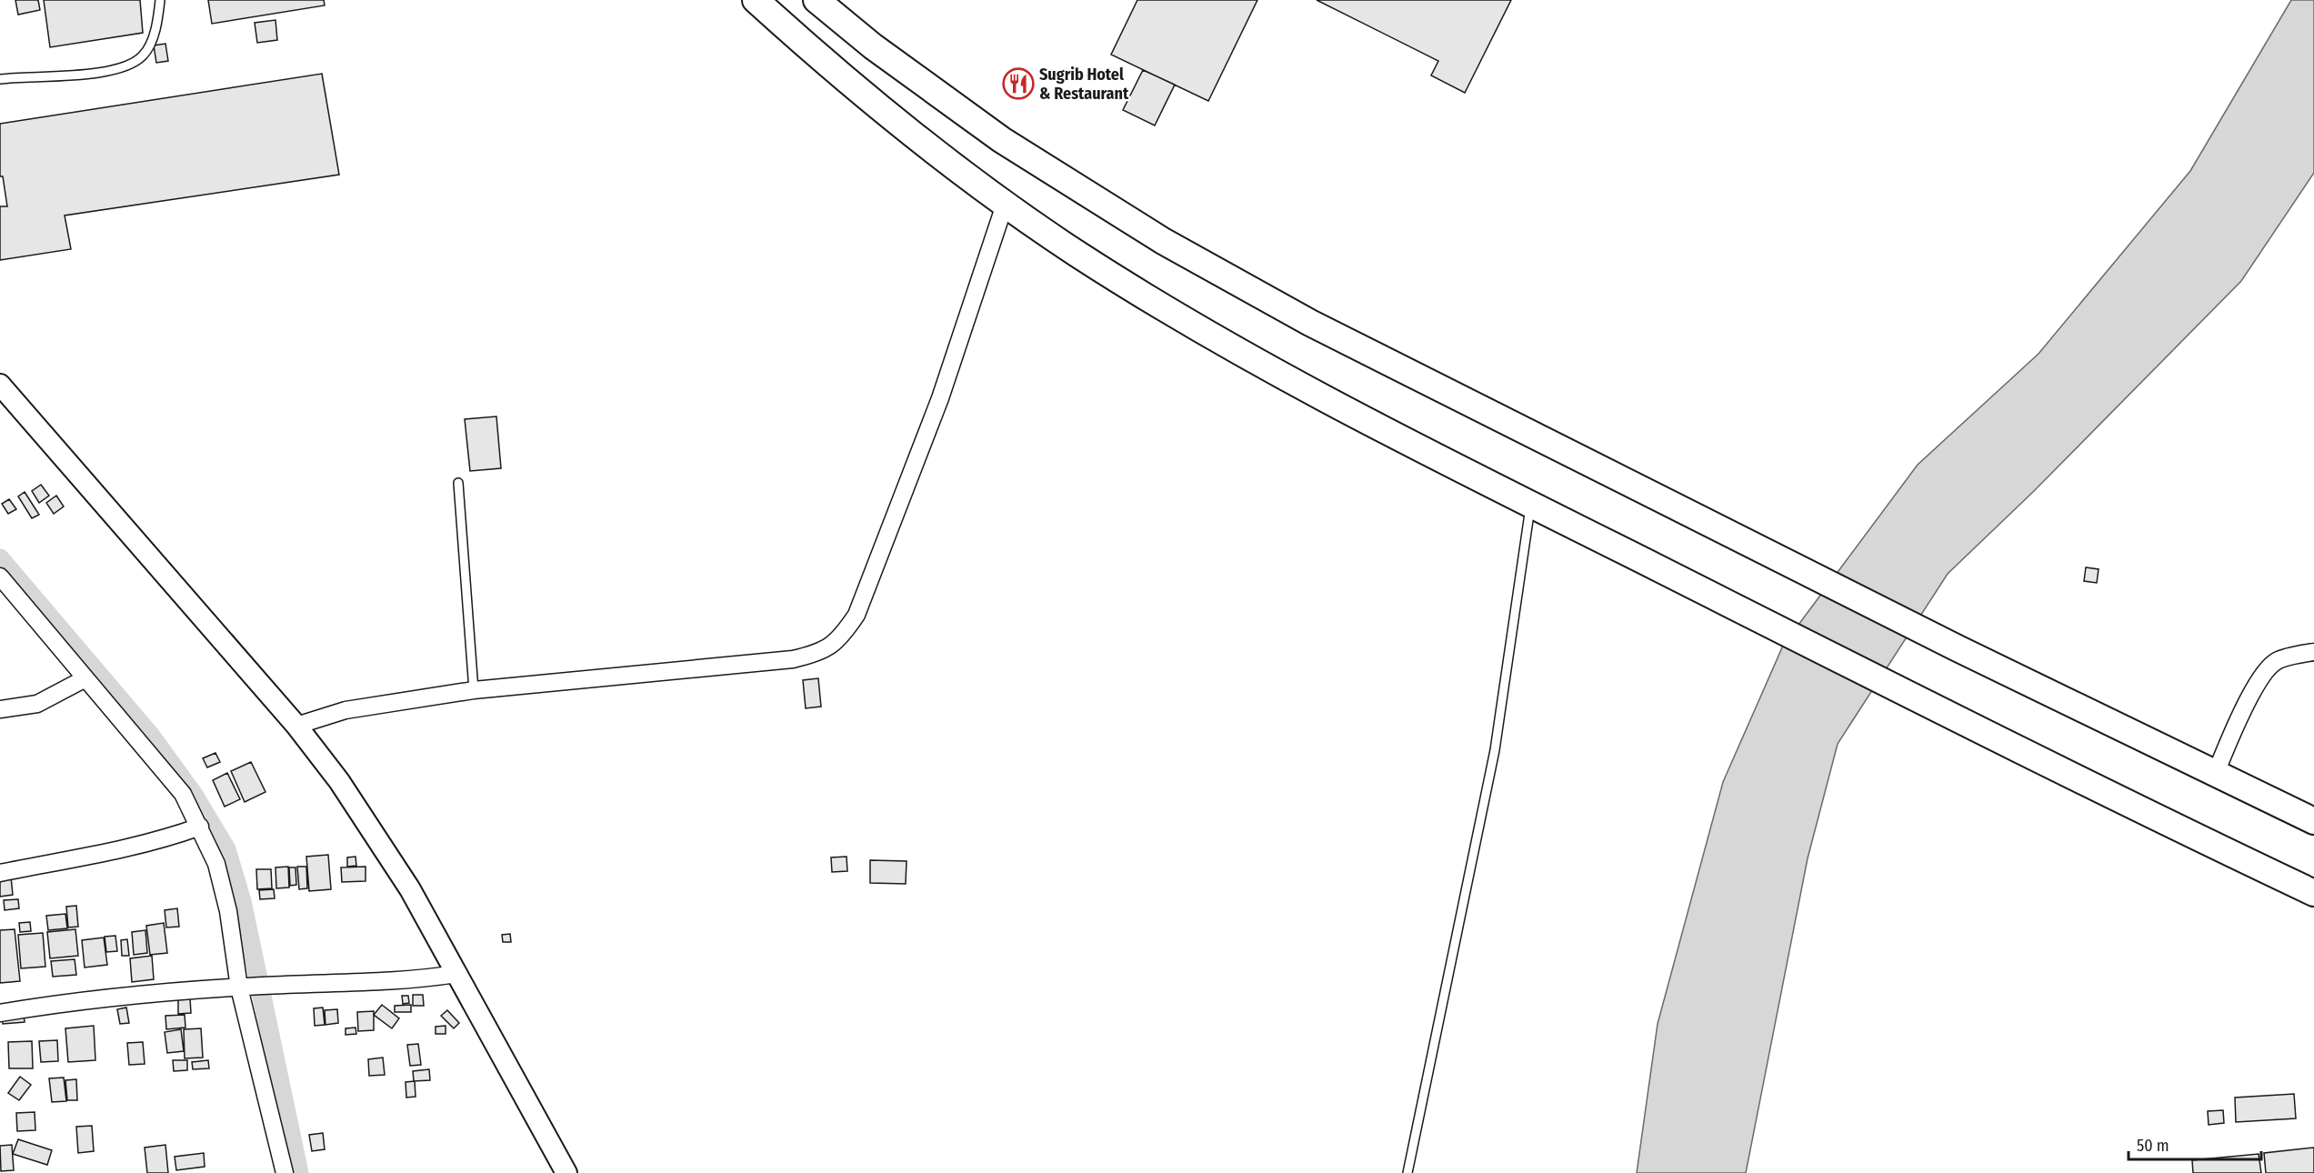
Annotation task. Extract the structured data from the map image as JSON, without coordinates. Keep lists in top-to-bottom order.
{
  "places": {
    "restaurant": ["Sugrib Hotel & Restaurant"]
  },
  "scale_bar": "50 m"
}
